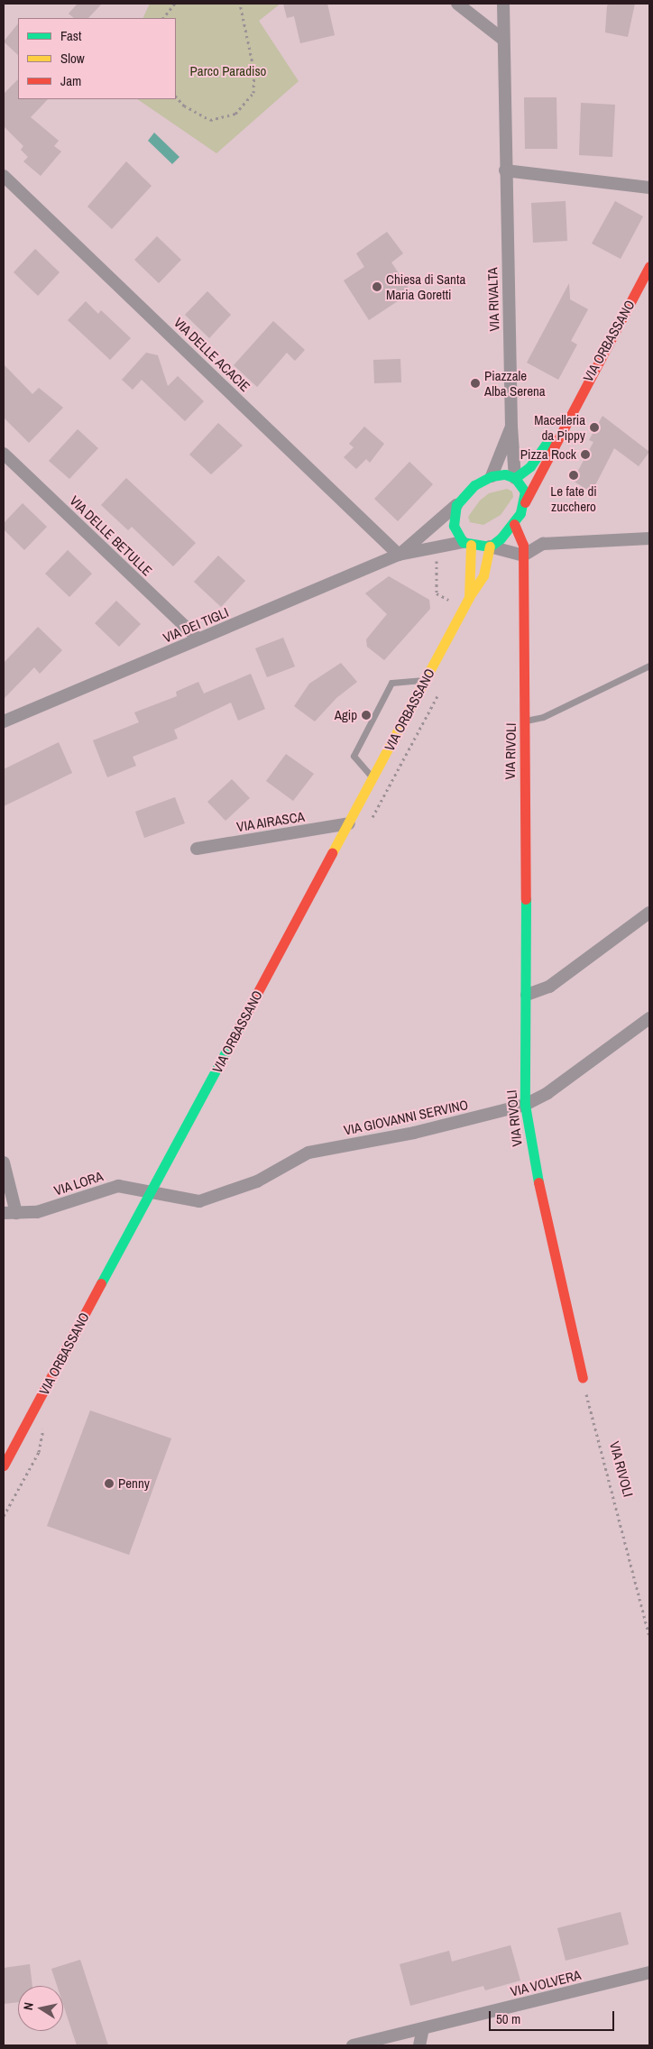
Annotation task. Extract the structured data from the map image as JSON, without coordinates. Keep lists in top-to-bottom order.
{
  "streets": {
    "main road": ["VIA ORBASSANO", "VIA RIVOLI"],
    "street": [
      "VIA RIVALTA",
      "VIA DELLE ACACIE",
      "VIA DELLE BETULLE",
      "VIA DEI TIGLI",
      "VIA AIRASCA",
      "VIA GIOVANNI SERVINO",
      "VIA LORA",
      "VIA VOLVERA"
    ]
  },
  "crossings": [
    ["VIA RIVALTA", "VIA ORBASSANO"],
    ["VIA RIVALTA", "VIA DEI TIGLI"],
    ["VIA RIVALTA", "VIA RIVOLI"],
    ["VIA ORBASSANO", "VIA DEI TIGLI"],
    ["VIA ORBASSANO", "VIA RIVOLI"],
    ["VIA ORBASSANO", "VIA AIRASCA"],
    ["VIA ORBASSANO", "VIA GIOVANNI SERVINO"],
    ["VIA ORBASSANO", "VIA LORA"],
    ["VIA DELLE ACACIE", "VIA DEI TIGLI"],
    ["VIA DELLE BETULLE", "VIA DEI TIGLI"],
    ["VIA DEI TIGLI", "VIA RIVOLI"],
    ["VIA RIVOLI", "VIA GIOVANNI SERVINO"],
    ["VIA GIOVANNI SERVINO", "VIA LORA"]
  ],
  "parks": ["Parco Paradiso"],
  "places": [
    "Chiesa di Santa Maria Goretti",
    "Piazzale Alba Serena",
    "Macelleria da Pippy",
    "Pizza Rock",
    "Le fate di zucchero",
    "Agip",
    "Penny"
  ],
  "legend": ["Fast", "Slow", "Jam"],
  "scale_bar": "50 m",
  "north": "left"
}
